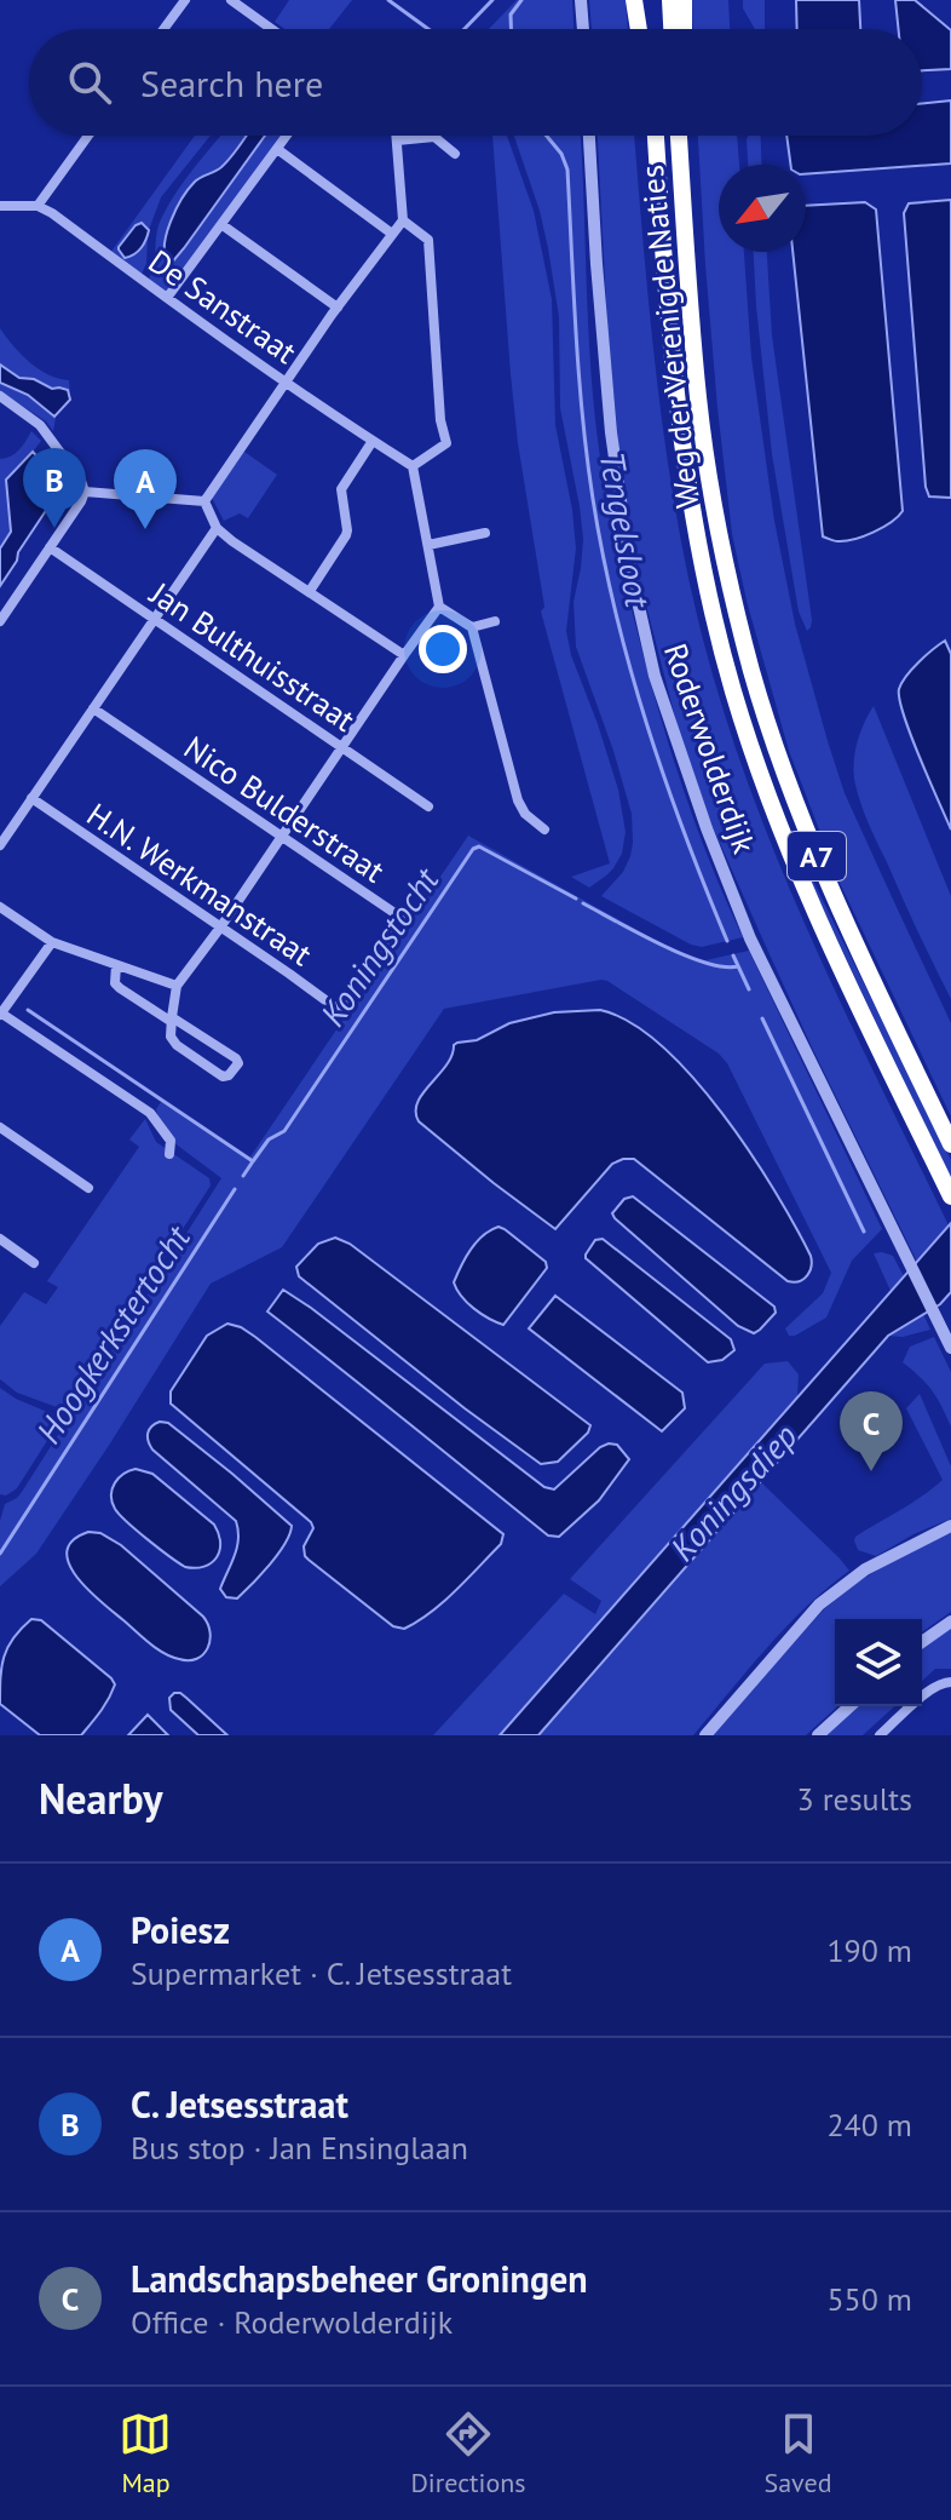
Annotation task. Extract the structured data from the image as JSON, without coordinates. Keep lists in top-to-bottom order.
{
  "streets": {
    "highway": ["Weg der Verenigde Naties", "A7"],
    "street": [
      "De Sanstraat",
      "Jan Bulthuisstraat",
      "Roderwolderdijk",
      "Nico Bulderstraat",
      "H.N. Werkmanstraat"
    ]
  },
  "crossings": [
    ["Nico Bulderstraat", "H.N. Werkmanstraat"]
  ],
  "water": [
    "Tengelsloot",
    "Koningstocht",
    "Hoogkerkstertocht",
    "Koningsdiep"
  ],
  "north": "bottom left",
  "page": {
    "search": "Search here",
    "pins": ["B", "A", "C"],
    "heading": ["Nearby", "3 results"],
    "list": [
      {
        "mark": "A",
        "name": "Poiesz",
        "note": "Supermarket · C. Jetsesstraat",
        "value": "190 m"
      },
      {
        "mark": "B",
        "name": "C. Jetsesstraat",
        "note": "Bus stop · Jan Ensinglaan",
        "value": "240 m"
      },
      {
        "mark": "C",
        "name": "Landschapsbeheer Groningen",
        "note": "Office · Roderwolderdijk",
        "value": "550 m"
      }
    ],
    "nav": ["Map", "Directions", "Saved"]
  }
}
